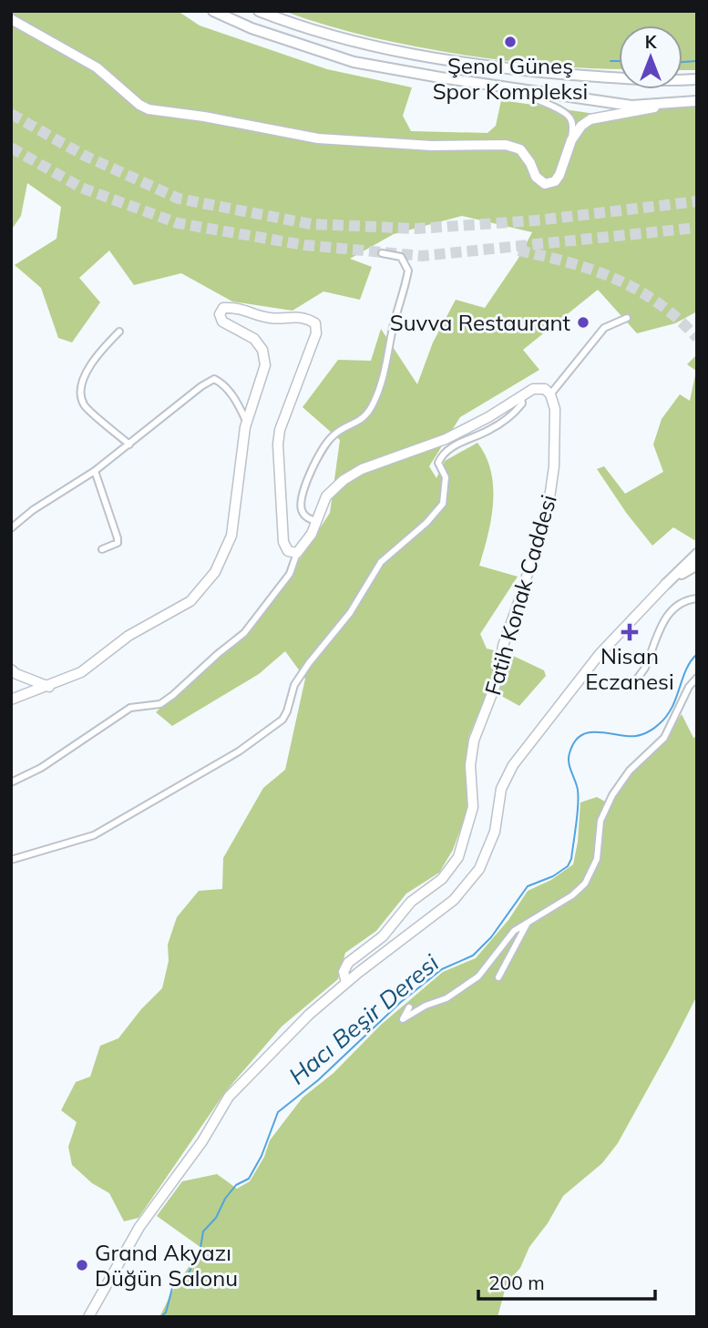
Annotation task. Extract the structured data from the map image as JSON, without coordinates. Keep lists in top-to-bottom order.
{
  "streets": {
    "main road": ["Fatih Konak Caddesi"]
  },
  "water": ["Hacı Beşir Deresi"],
  "places": {
    "other": ["Şenol Güneş Spor Kompleksi", "Suvva Restaurant", "Grand Akyazı Düğün Salonu"],
    "health": ["Nisan Eczanesi"]
  },
  "scale_bar": "200 m",
  "north": "top"
}
